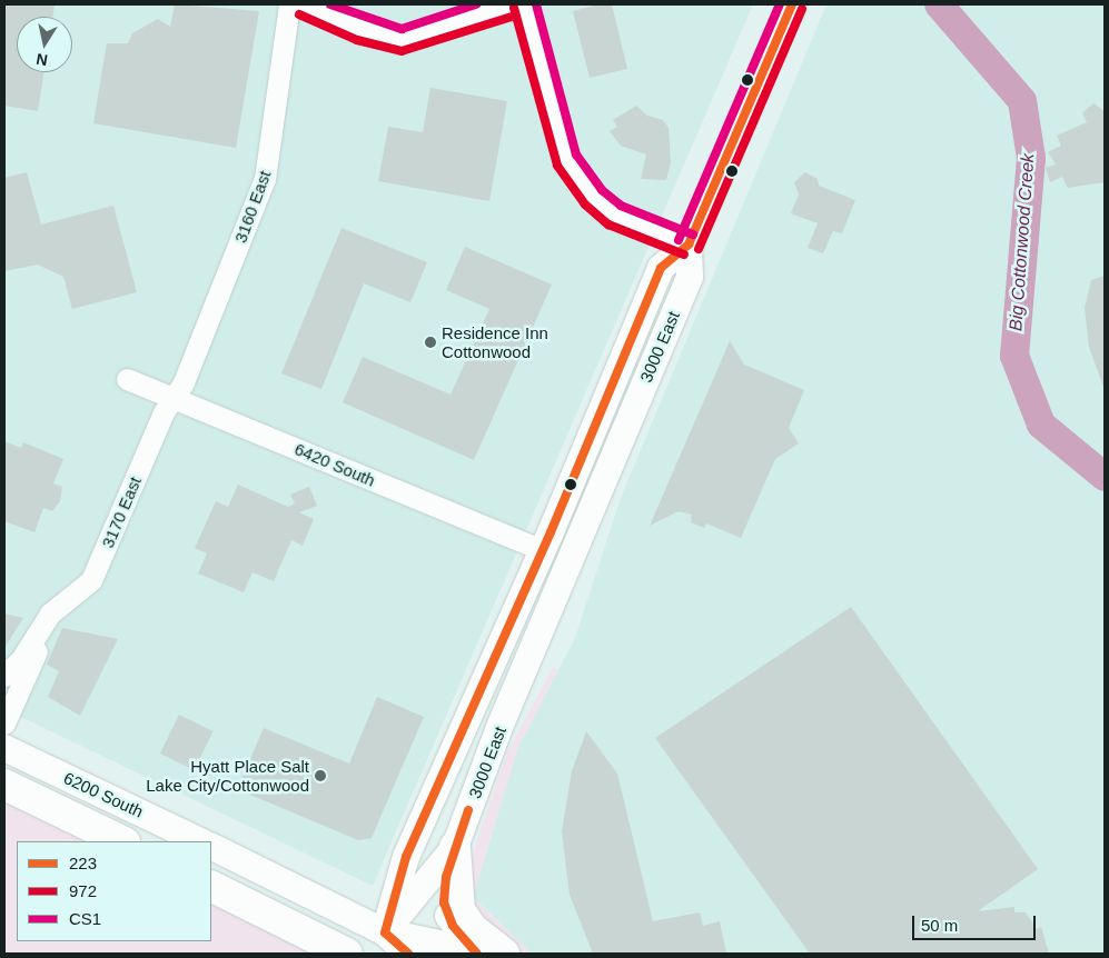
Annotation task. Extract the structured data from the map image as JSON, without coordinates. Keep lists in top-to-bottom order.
{
  "streets": {
    "main road": ["3000 East", "6200 South"],
    "street": ["3160 East", "6420 South", "3170 East"]
  },
  "crossings": [
    ["3160 East", "6420 South"],
    ["3160 East", "3170 East"],
    ["3000 East", "6420 South"],
    ["6420 South", "3170 East"]
  ],
  "water": ["Big Cottonwood Creek"],
  "places": ["Residence Inn Cottonwood", "Hyatt Place Salt Lake City/Cottonwood"],
  "lines": ["transit line 223", "transit line CS1", "transit line 972"],
  "legend": ["223", "972", "CS1"],
  "scale_bar": "50 m",
  "north": "bottom"
}
